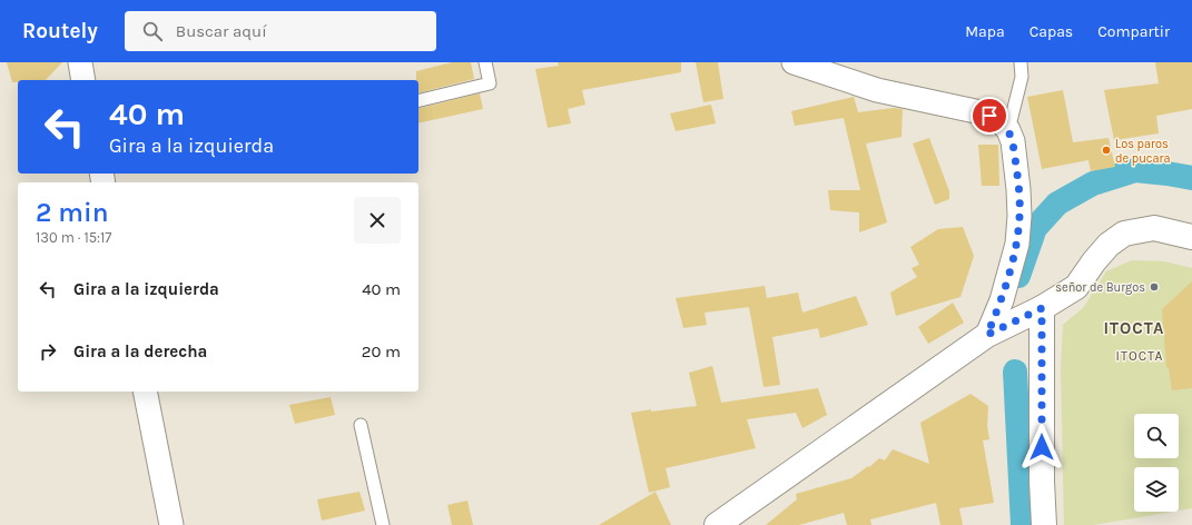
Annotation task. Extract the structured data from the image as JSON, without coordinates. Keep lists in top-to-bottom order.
{
  "districts": ["ITOCTA", "ITOCTA"],
  "places": ["Los paros de pucara", "señor de Burgos"],
  "page": {
    "header": "Routely",
    "search": "Buscar aquí",
    "nav": ["Mapa", "Capas", "Compartir"],
    "turn": ["40 m", "Gira a la izquierda"],
    "heading": ["2 min", "130 m · 15:17"],
    "list": [
      {
        "name": "Gira a la izquierda",
        "value": "40 m"
      },
      {
        "name": "Gira a la derecha",
        "value": "20 m"
      }
    ]
  }
}
